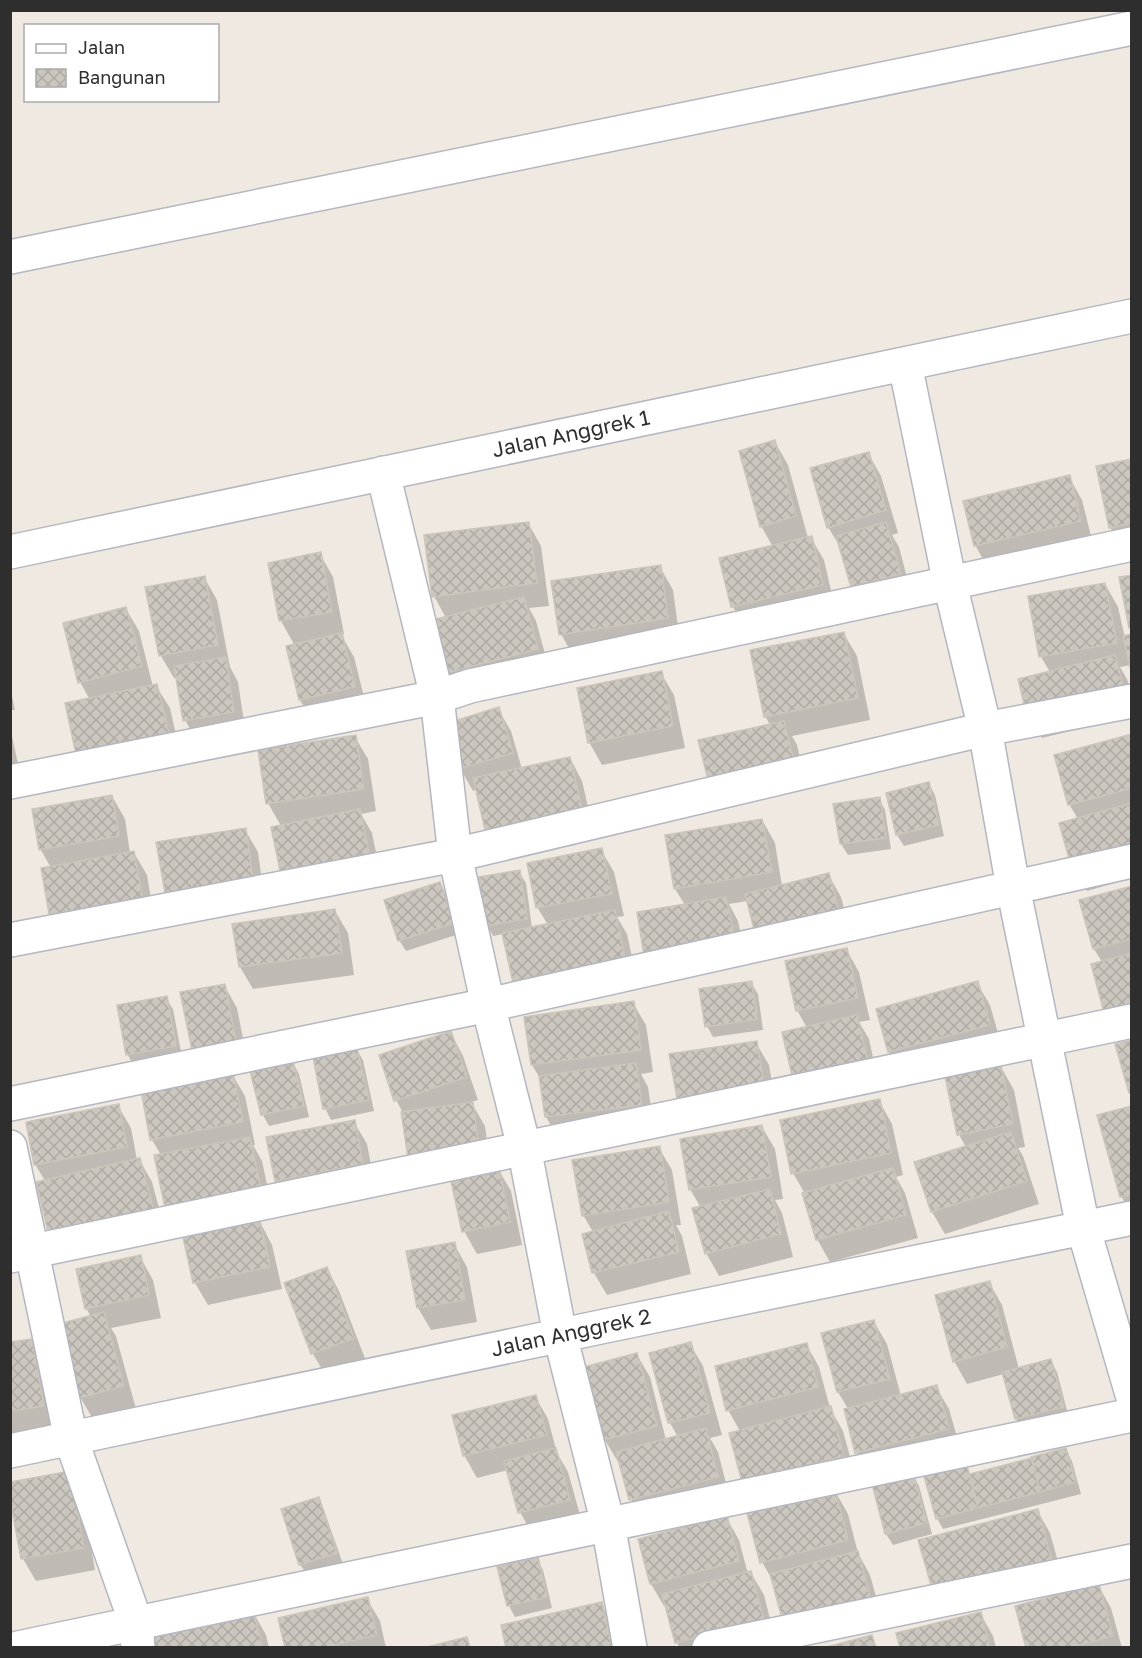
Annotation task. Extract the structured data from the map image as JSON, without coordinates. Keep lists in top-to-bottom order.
{
  "streets": {
    "street": ["Jalan Anggrek 1", "Jalan Anggrek 2"]
  },
  "legend": ["Jalan", "Bangunan"]
}
